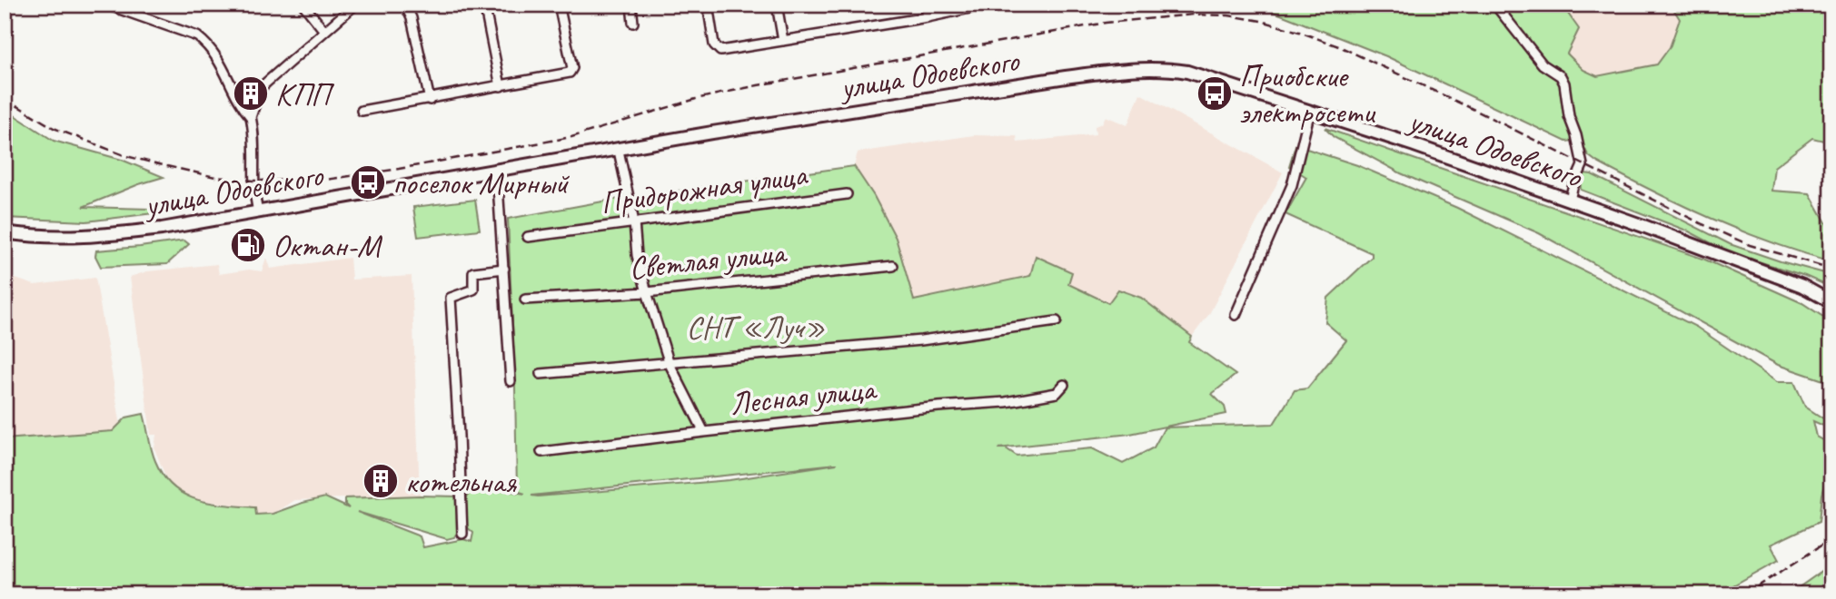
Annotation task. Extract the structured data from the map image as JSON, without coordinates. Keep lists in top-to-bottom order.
{
  "streets": {
    "street": [
      "улица Одоевского",
      "Придорожная улица",
      "Светлая улица",
      "Лесная улица"
    ]
  },
  "parks": ["СНТ «Луч»"],
  "places": {
    "building": ["КПП", "котельная"],
    "bus stop": ["Приобские электросети", "поселок Мирный"],
    "fuel station": ["Октан-М"]
  }
}
